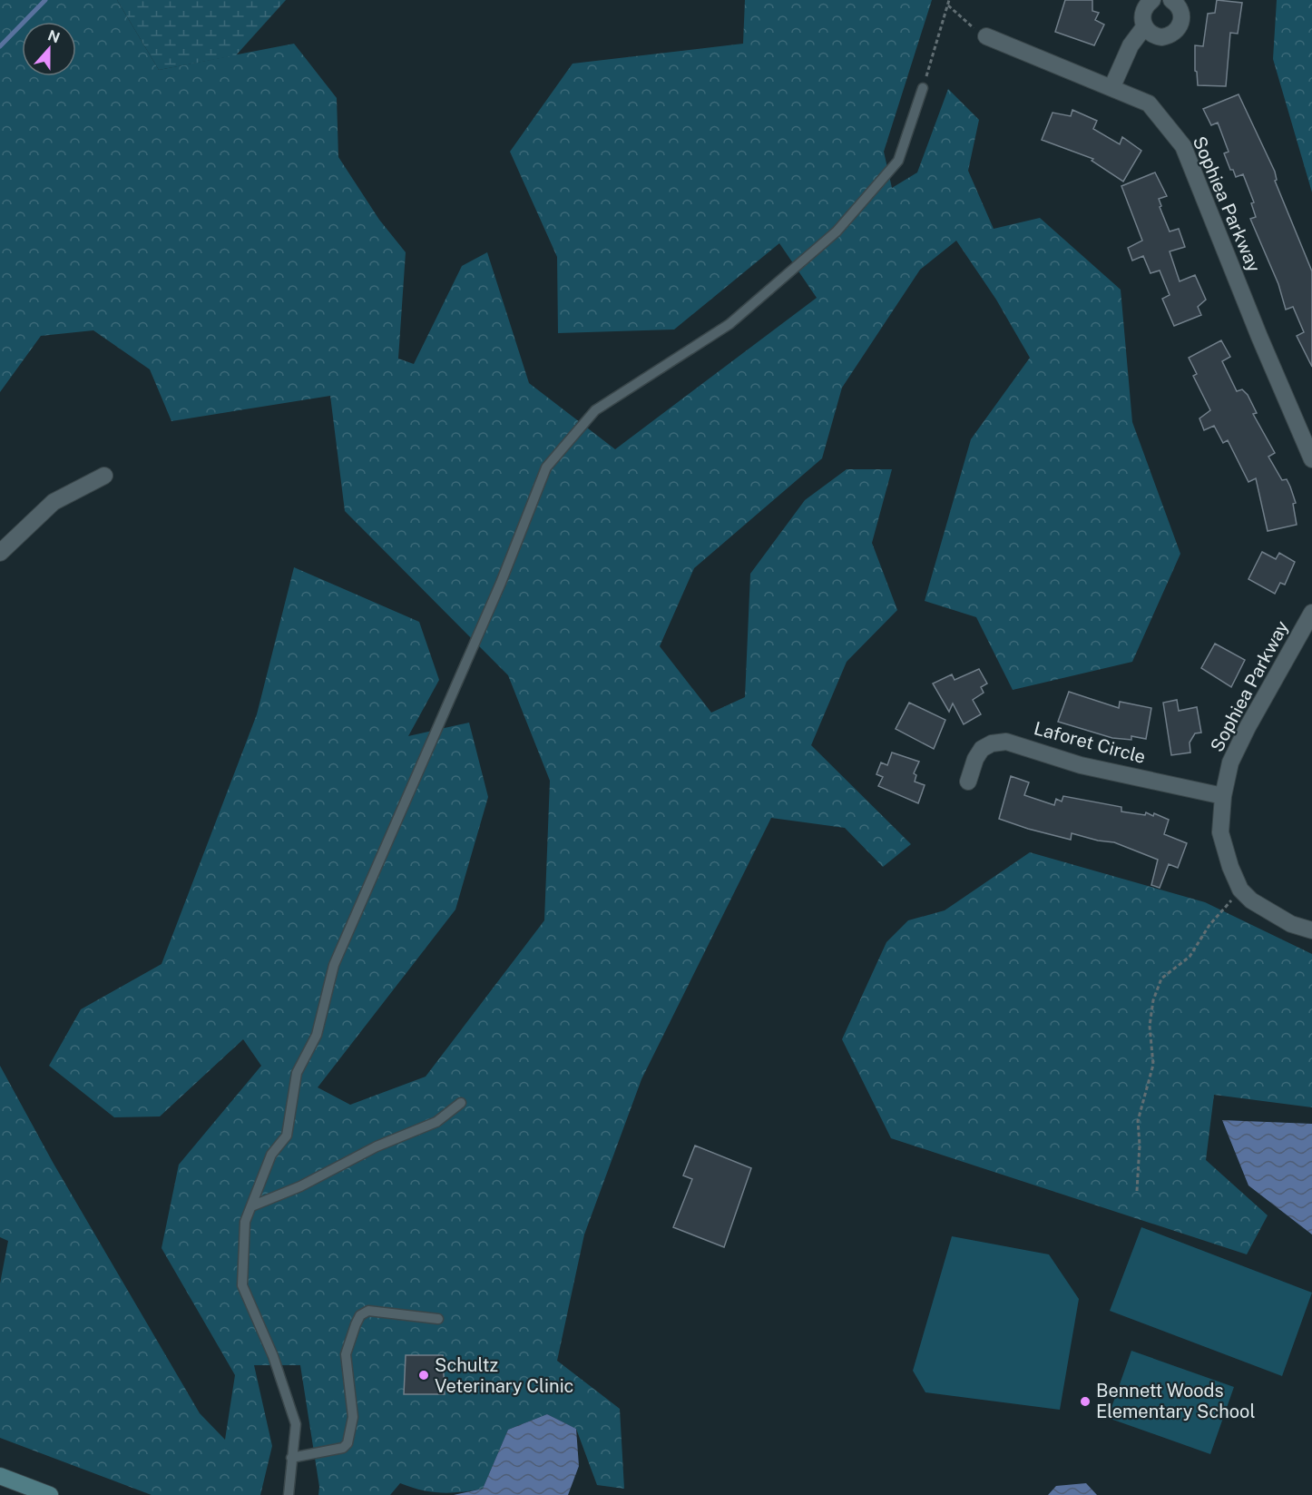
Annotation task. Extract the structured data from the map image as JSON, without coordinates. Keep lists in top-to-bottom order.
{
  "streets": {
    "street": ["Sophiea Parkway", "Laforet Circle"]
  },
  "crossings": [
    ["Sophiea Parkway", "Laforet Circle"]
  ],
  "places": ["Schultz Veterinary Clinic", "Bennett Woods Elementary School"],
  "north": "top"
}
